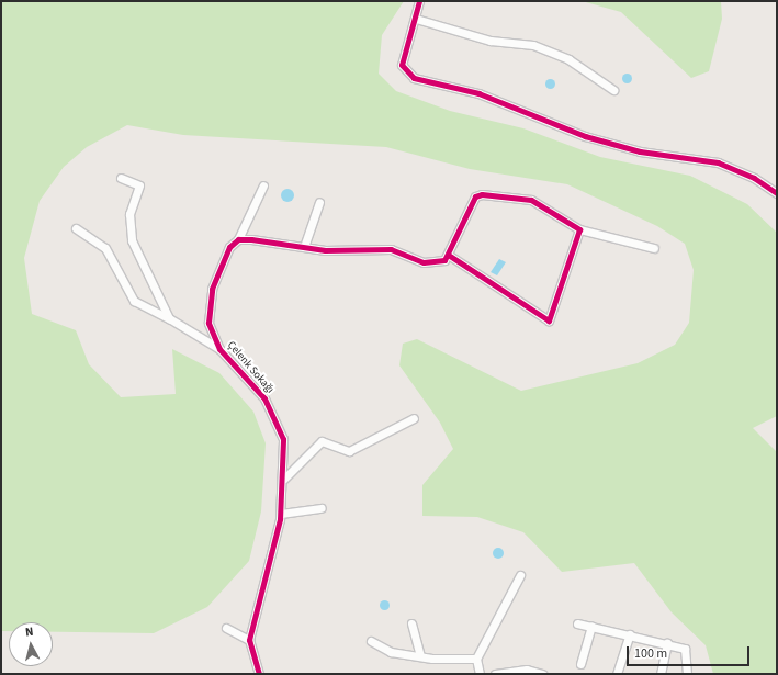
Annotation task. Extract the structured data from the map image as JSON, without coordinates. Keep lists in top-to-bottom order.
{
  "streets": {
    "street": ["Çelenk Sokağı"]
  },
  "scale_bar": "100 m",
  "north": "top"
}
